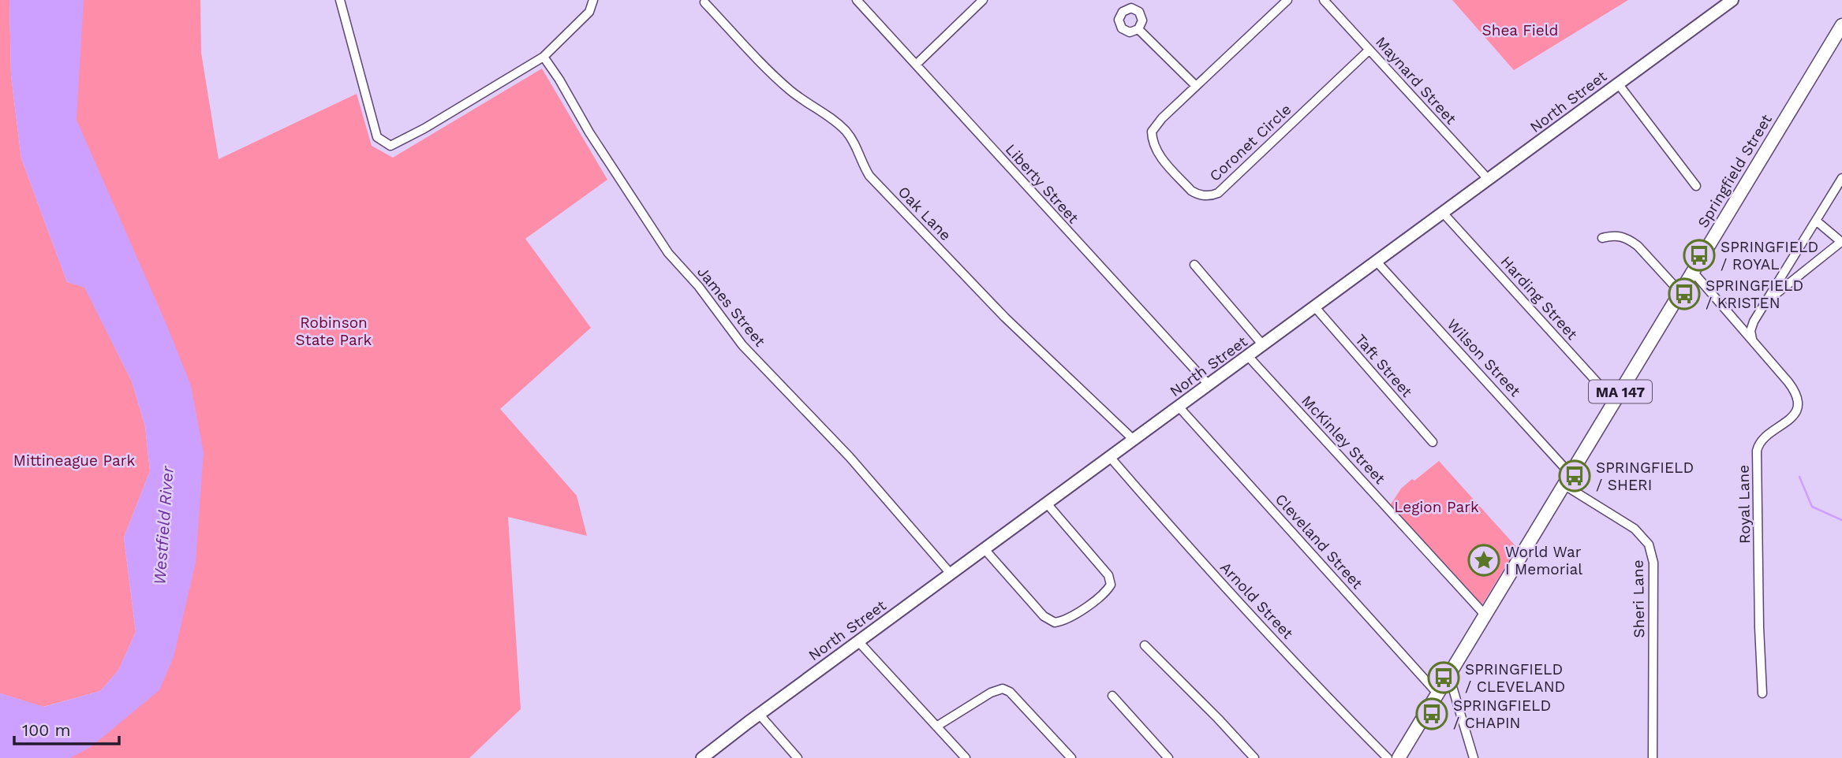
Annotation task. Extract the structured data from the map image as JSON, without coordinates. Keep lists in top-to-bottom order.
{
  "streets": {
    "main road": ["North Street", "Springfield Street", "MA 147"],
    "street": [
      "Maynard Street",
      "Coronet Circle",
      "Liberty Street",
      "Oak Lane",
      "Harding Street",
      "James Street",
      "Wilson Street",
      "Taft Street",
      "McKinley Street",
      "Royal Lane",
      "Cleveland Street",
      "Sheri Lane",
      "Arnold Street"
    ]
  },
  "crossings": [
    ["Maynard Street", "North Street"],
    ["Maynard Street", "Coronet Circle"],
    ["North Street", "Liberty Street"],
    ["North Street", "Oak Lane"],
    ["North Street", "Harding Street"],
    ["North Street", "James Street"],
    ["North Street", "Wilson Street"],
    ["North Street", "Taft Street"],
    ["North Street", "McKinley Street"],
    ["North Street", "Cleveland Street"],
    ["North Street", "Arnold Street"],
    ["Springfield Street", "Harding Street"],
    ["Springfield Street", "Wilson Street"],
    ["Springfield Street", "McKinley Street"],
    ["Springfield Street", "Royal Lane"],
    ["Springfield Street", "Cleveland Street"],
    ["Springfield Street", "Sheri Lane"],
    ["Wilson Street", "Sheri Lane"]
  ],
  "water": ["Westfield River"],
  "parks": [
    "Shea Field",
    "Robinson State Park",
    "Mittineague Park",
    "Legion Park"
  ],
  "places": {
    "bus stop": [
      "SPRINGFIELD / ROYAL",
      "SPRINGFIELD / KRISTEN",
      "SPRINGFIELD / SHERI",
      "SPRINGFIELD / CLEVELAND",
      "SPRINGFIELD / CHAPIN"
    ],
    "place": ["World War I Memorial"]
  },
  "scale_bar": "100 m"
}
